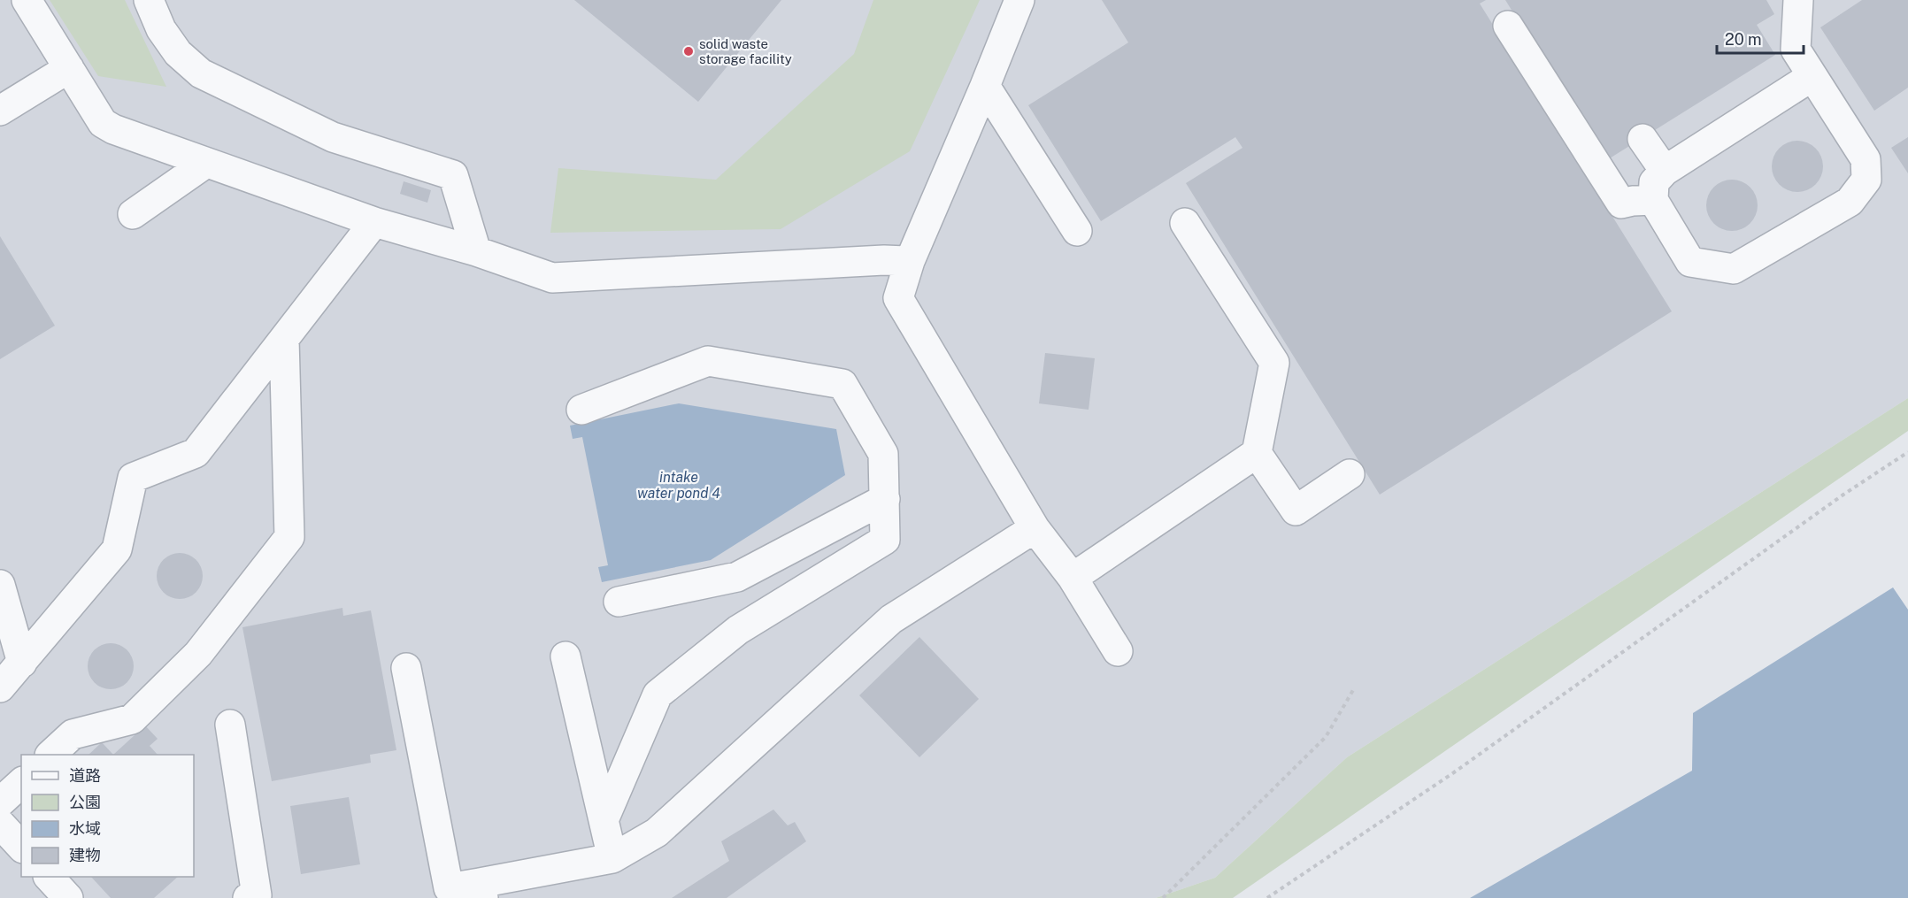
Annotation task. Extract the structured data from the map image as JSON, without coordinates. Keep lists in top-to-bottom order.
{
  "water": ["intake water pond 4"],
  "places": ["solid waste storage facility"],
  "legend": [
    "道路",
    "公園",
    "水域",
    "建物"
  ],
  "scale_bar": "20 m"
}
